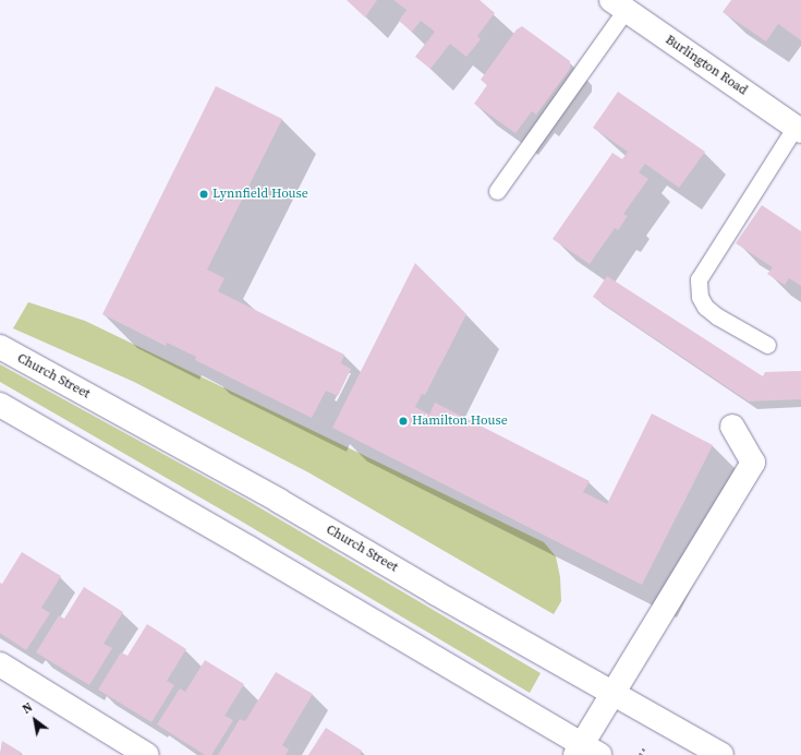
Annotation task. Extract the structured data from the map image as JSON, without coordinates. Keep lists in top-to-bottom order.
{
  "streets": {
    "main road": ["Burlington Road", "Church Street"]
  },
  "places": ["Lynnfield House", "Hamilton House"],
  "north": "top left"
}
